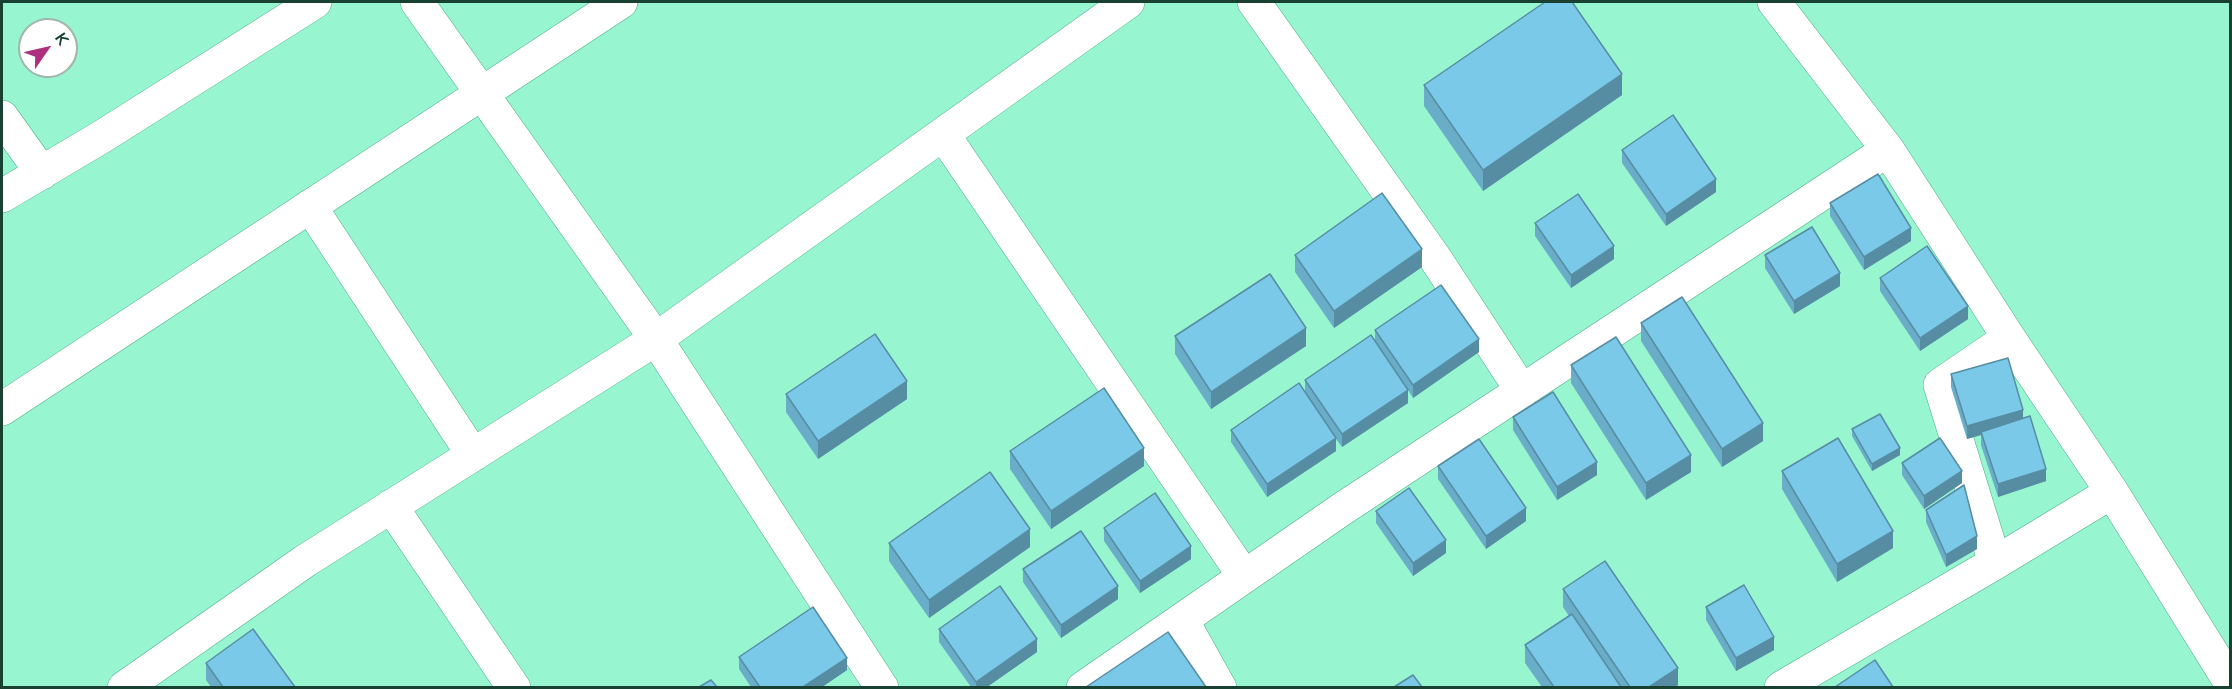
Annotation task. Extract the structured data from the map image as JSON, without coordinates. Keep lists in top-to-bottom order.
{
  "north": "top right"
}
